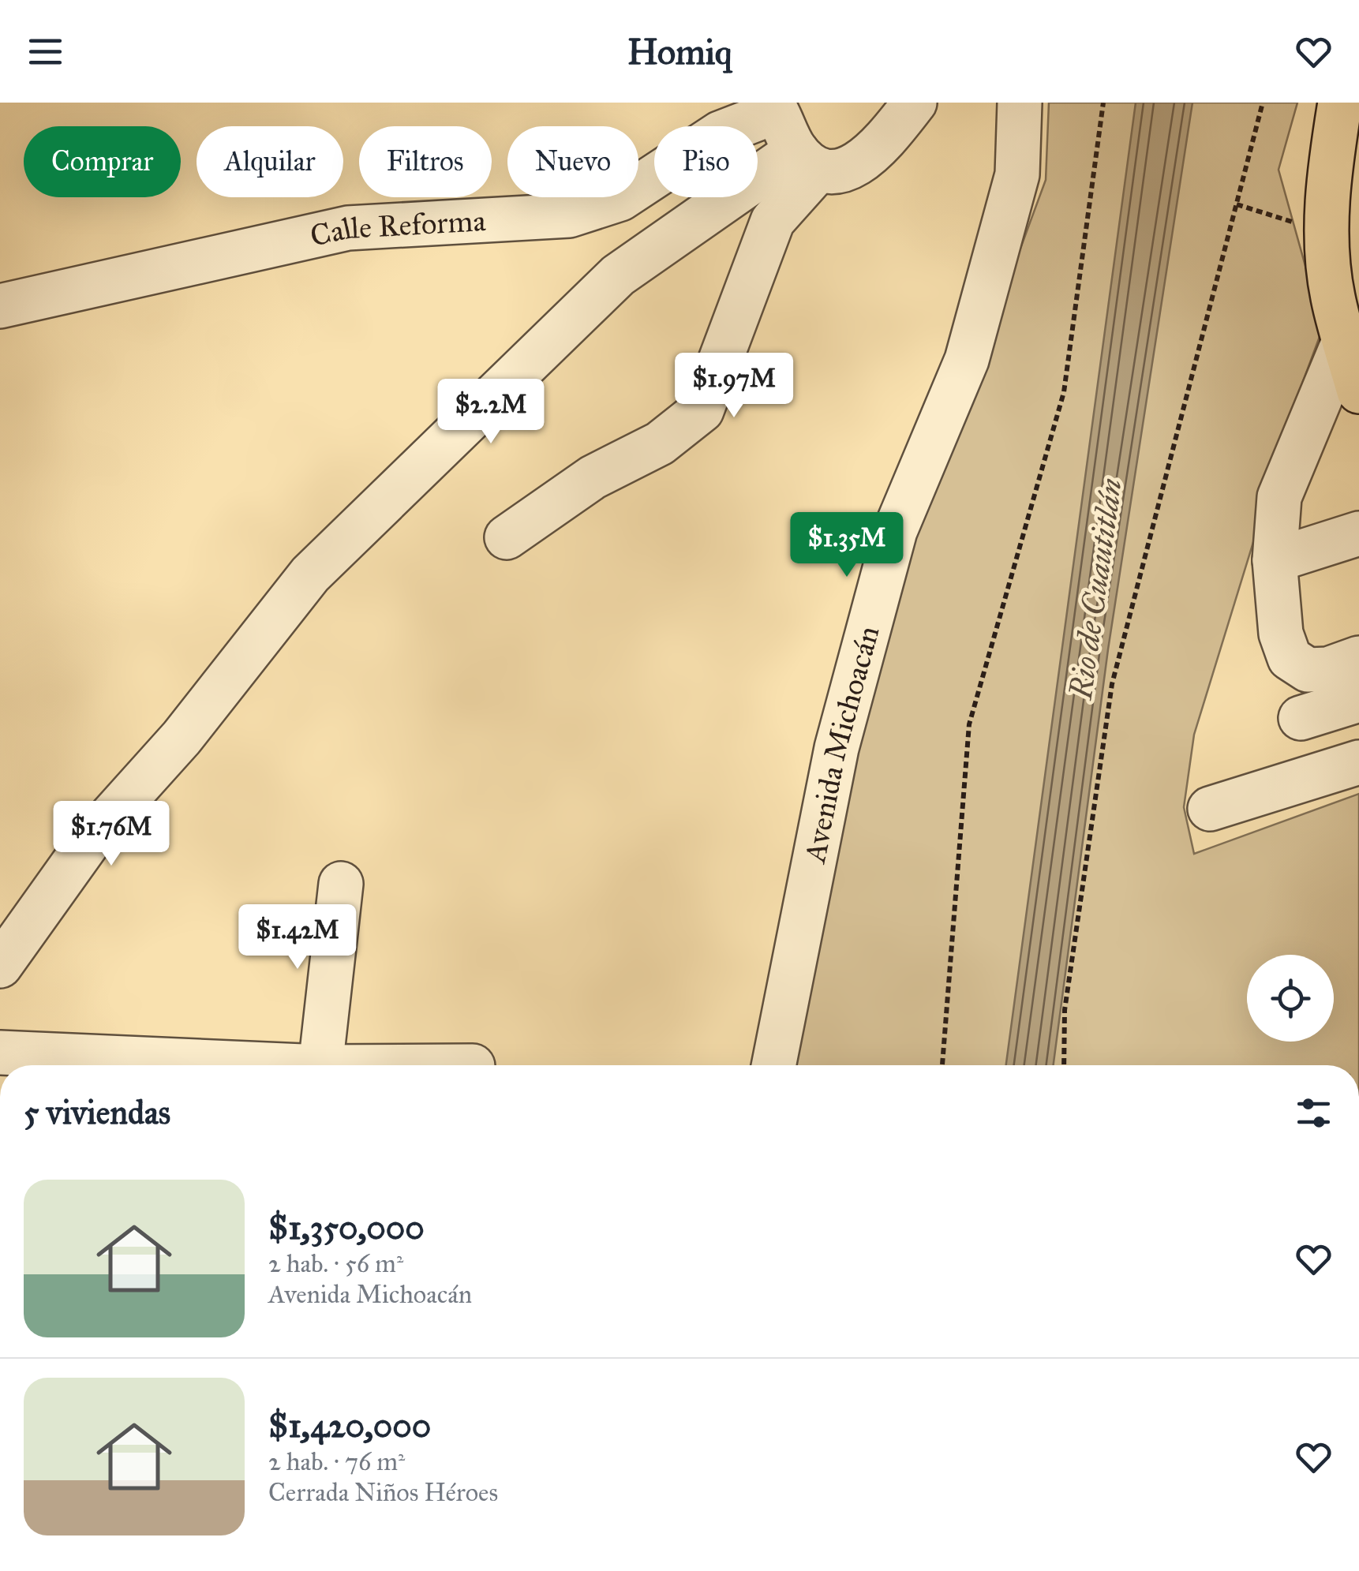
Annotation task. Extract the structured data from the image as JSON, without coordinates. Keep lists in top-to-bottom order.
{
  "streets": {
    "street": ["Calle Reforma", "Avenida Michoacán"]
  },
  "water": ["Rio de Cuautitlán"],
  "page": {
    "header": "Homiq",
    "chip": [
      "Comprar",
      "Alquilar",
      "Filtros",
      "Nuevo",
      "Piso"
    ],
    "price": [
      "$1.97M",
      "$2.2M",
      "$1.35M",
      "$1.76M",
      "$1.42M"
    ],
    "heading": "5 viviendas",
    "list": [
      {
        "name": "$1,350,000",
        "note": "2 hab. · 56 m² · Avenida Michoacán"
      },
      {
        "name": "$1,420,000",
        "note": "2 hab. · 76 m² · Cerrada Niños Héroes"
      }
    ]
  }
}
